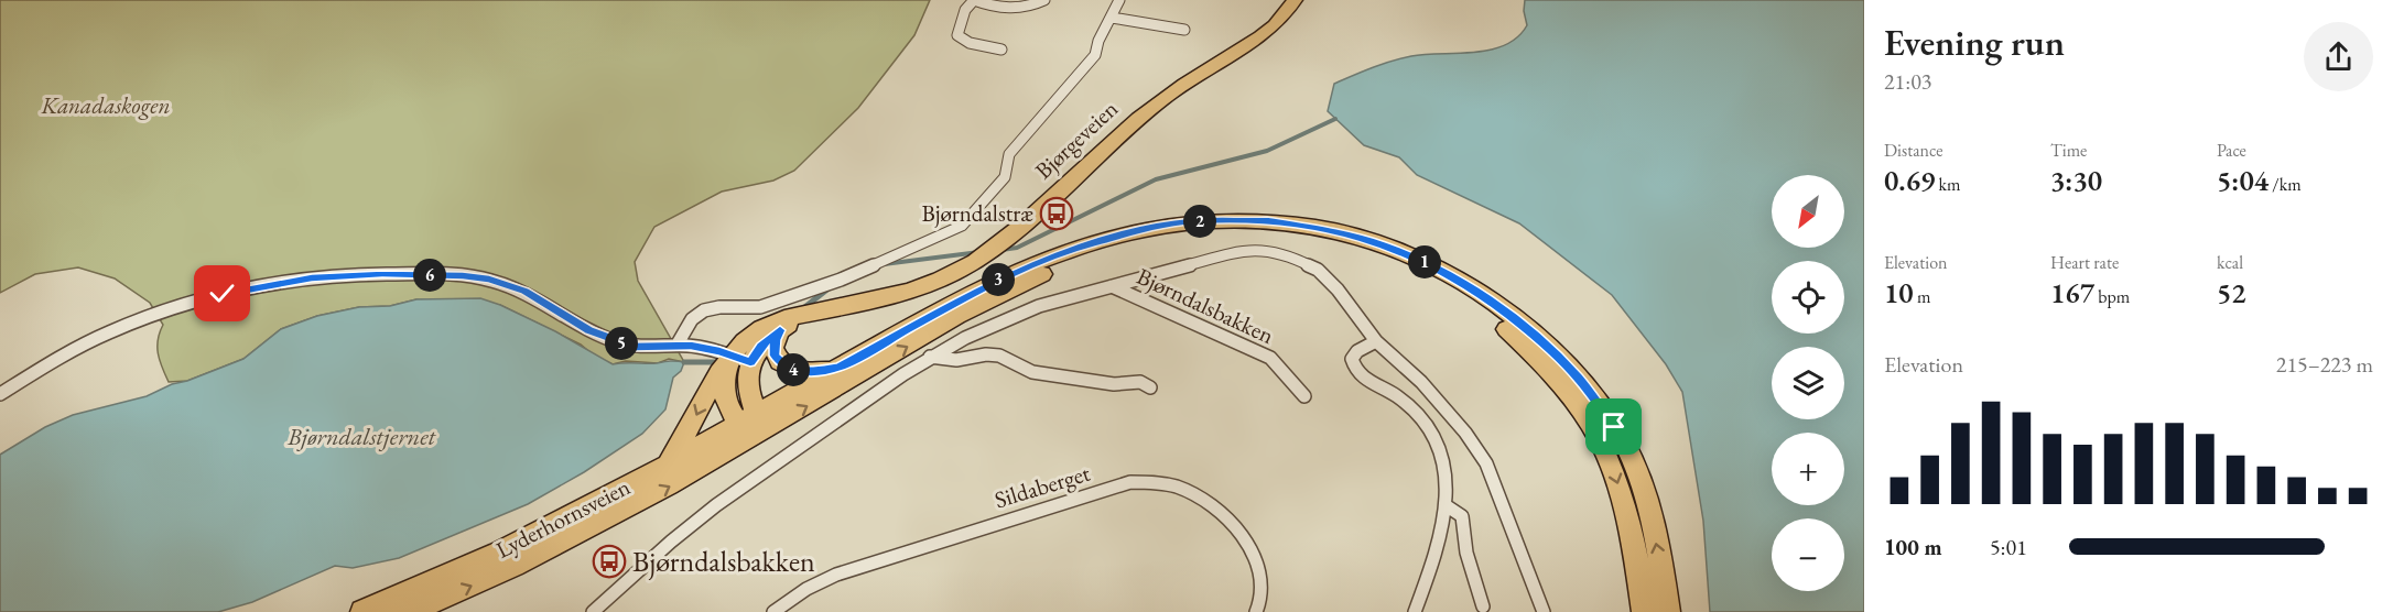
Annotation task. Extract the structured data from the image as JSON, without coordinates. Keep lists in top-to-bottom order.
{
  "streets": {
    "main road": ["Bjørgeveien", "Lyderhornsveien"],
    "street": ["Bjørndalsbakken", "Sildaberget"]
  },
  "crossings": [
    ["Bjørgeveien", "Lyderhornsveien"]
  ],
  "water": ["Bjørndalstjernet"],
  "parks": ["Kanadaskogen"],
  "places": {
    "bus stop": ["Bjørndalstræ", "Bjørndalsbakken"]
  },
  "north": "bottom left",
  "page": {
    "heading": ["Evening run", "21:03"],
    "stats": [
      ["Distance", "0.69 km"],
      ["Time", "3:30"],
      ["Pace", "5:04 /km"],
      ["Elevation", "10 m"],
      ["Heart rate", "167 bpm"],
      ["kcal", "52"]
    ],
    "map_buttons": ["+", "−"],
    "pins": [
      "2",
      "1",
      "6",
      "3",
      "5",
      "4"
    ],
    "chart": ["Elevation", "215–223 m"],
    "list": [
      {
        "name": "100 m",
        "note": "5:01"
      }
    ]
  }
}
